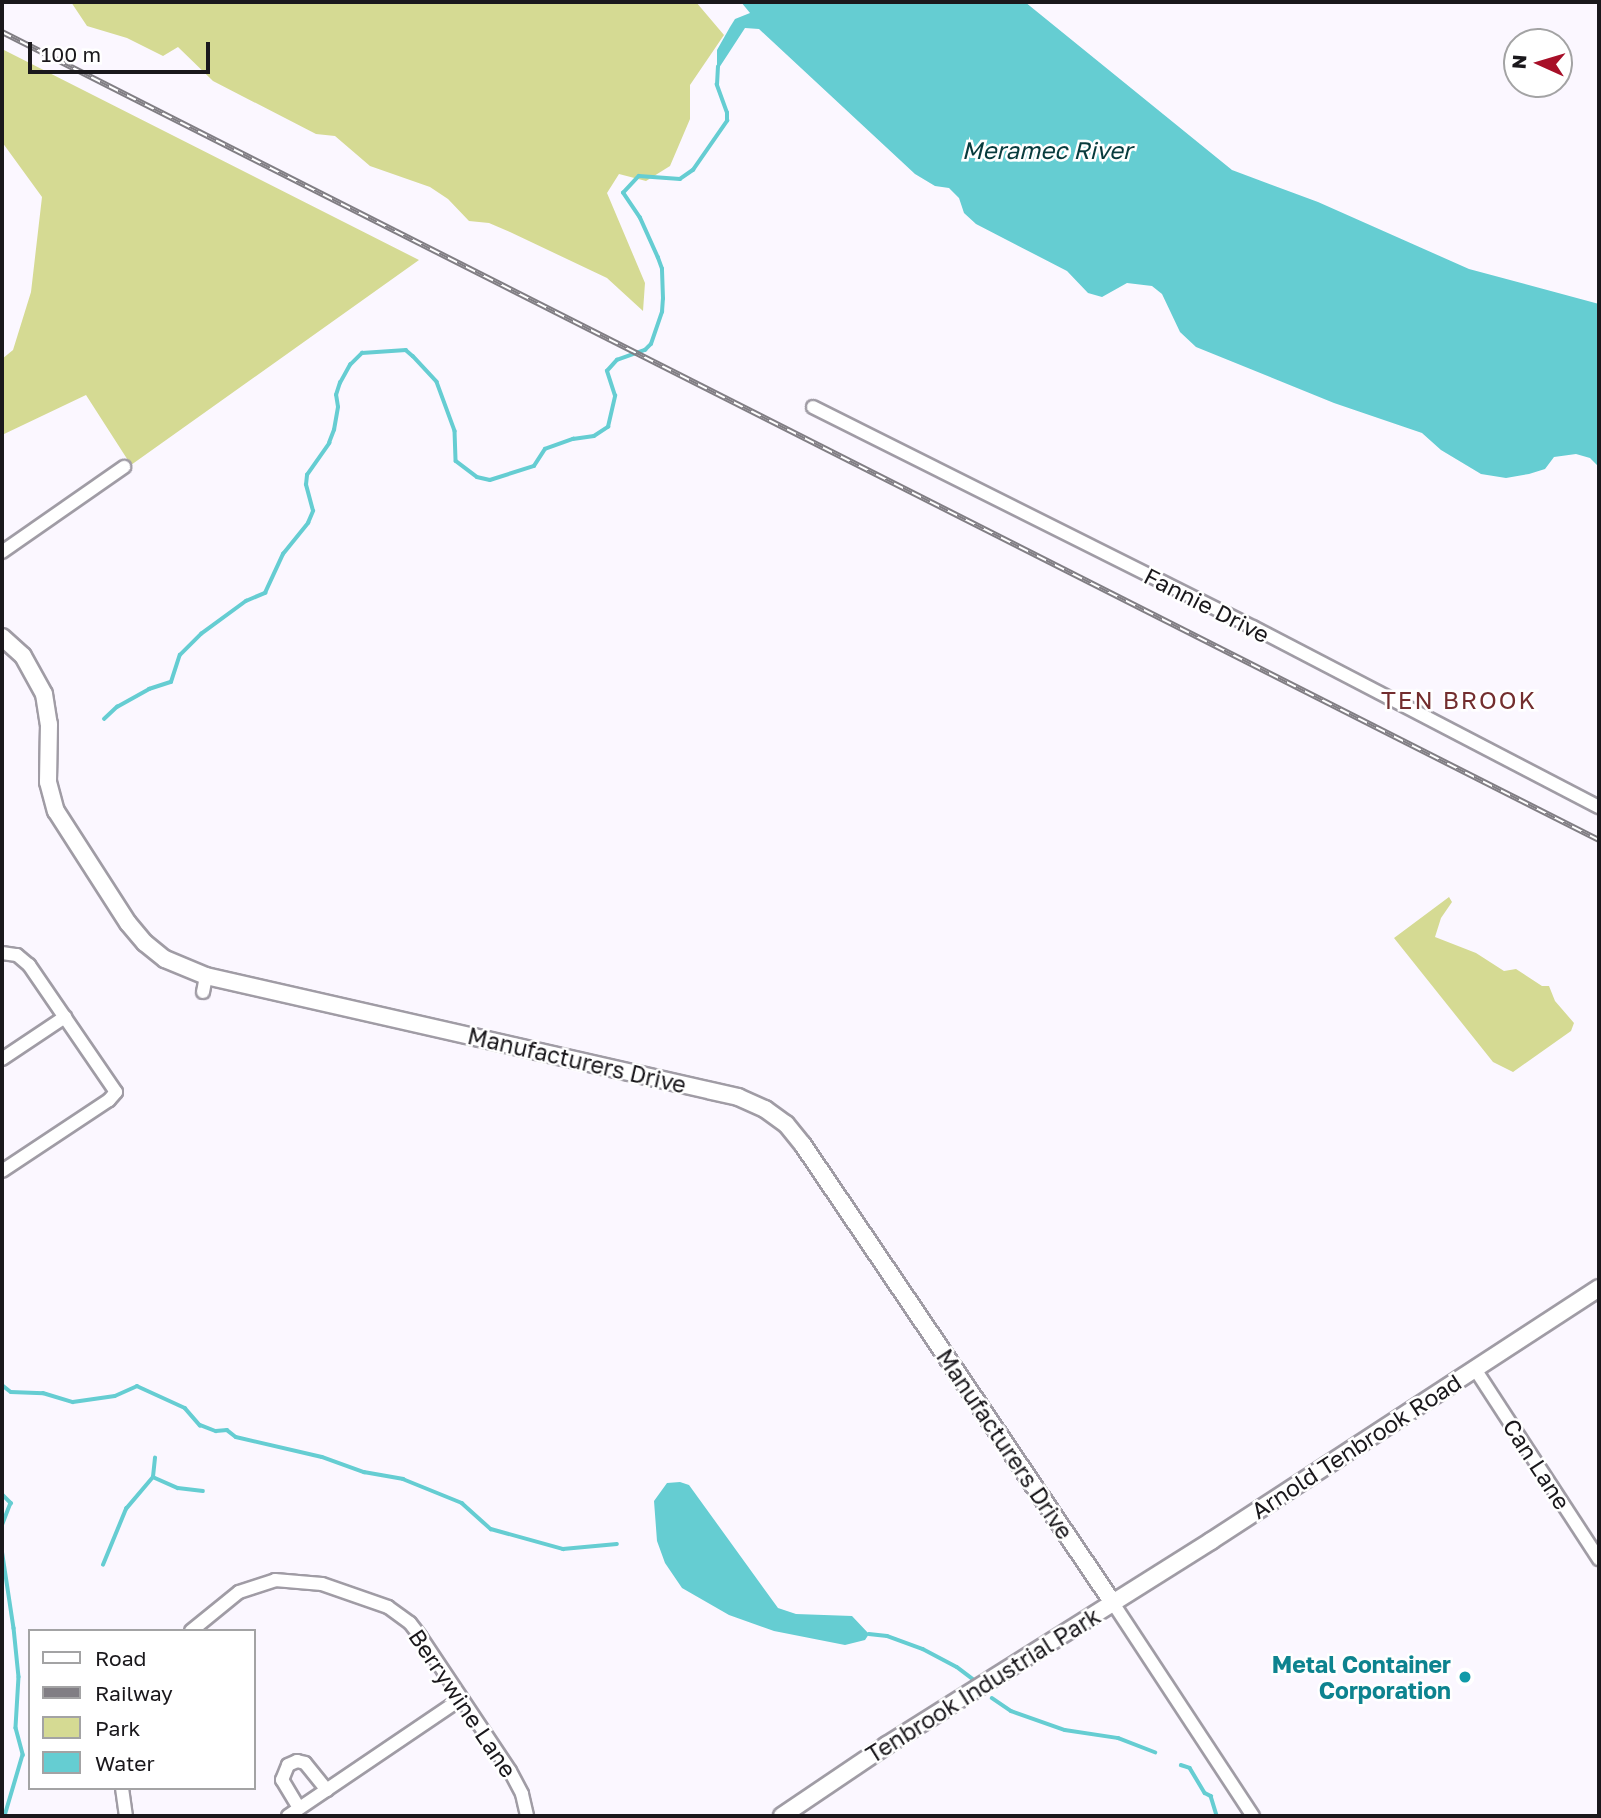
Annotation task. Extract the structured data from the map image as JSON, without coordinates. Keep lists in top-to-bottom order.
{
  "streets": {
    "street": [
      "Fannie Drive",
      "Manufacturers Drive",
      "Arnold Tenbrook Road",
      "Can Lane",
      "Tenbrook Industrial Park",
      "Berrywine Lane"
    ]
  },
  "crossings": [
    ["Manufacturers Drive", "Arnold Tenbrook Road"],
    ["Manufacturers Drive", "Tenbrook Industrial Park"],
    ["Arnold Tenbrook Road", "Can Lane"],
    ["Arnold Tenbrook Road", "Tenbrook Industrial Park"]
  ],
  "districts": ["TEN BROOK"],
  "water": ["Meramec River"],
  "places": ["Metal Container Corporation"],
  "legend": [
    "Road",
    "Railway",
    "Park",
    "Water"
  ],
  "scale_bar": "100 m",
  "north": "left"
}
